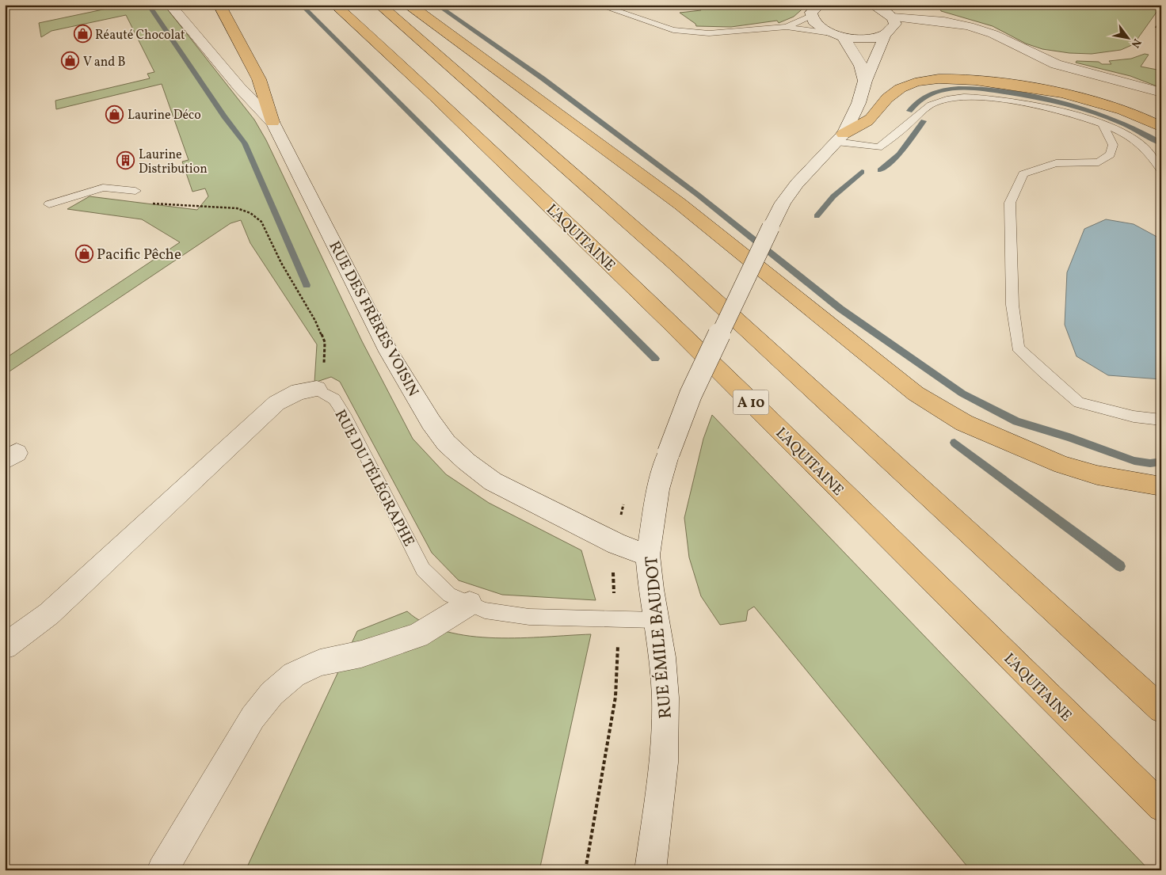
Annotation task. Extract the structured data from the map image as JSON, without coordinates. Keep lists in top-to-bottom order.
{
  "streets": {
    "highway": ["L'AQUITAINE", "A 10"],
    "street": ["RUE DES FRÈRES VOISIN", "RUE ÉMILE BAUDOT"],
    "lane": ["RUE DU TÉLÉGRAPHE"]
  },
  "crossings": [
    ["RUE DES FRÈRES VOISIN", "RUE ÉMILE BAUDOT"],
    ["RUE DU TÉLÉGRAPHE", "RUE ÉMILE BAUDOT"]
  ],
  "places": {
    "shop": [
      "Réauté Chocolat",
      "V and B",
      "Laurine Déco",
      "Pacific Pêche"
    ],
    "building": ["Laurine Distribution"]
  },
  "north": "bottom right"
}
